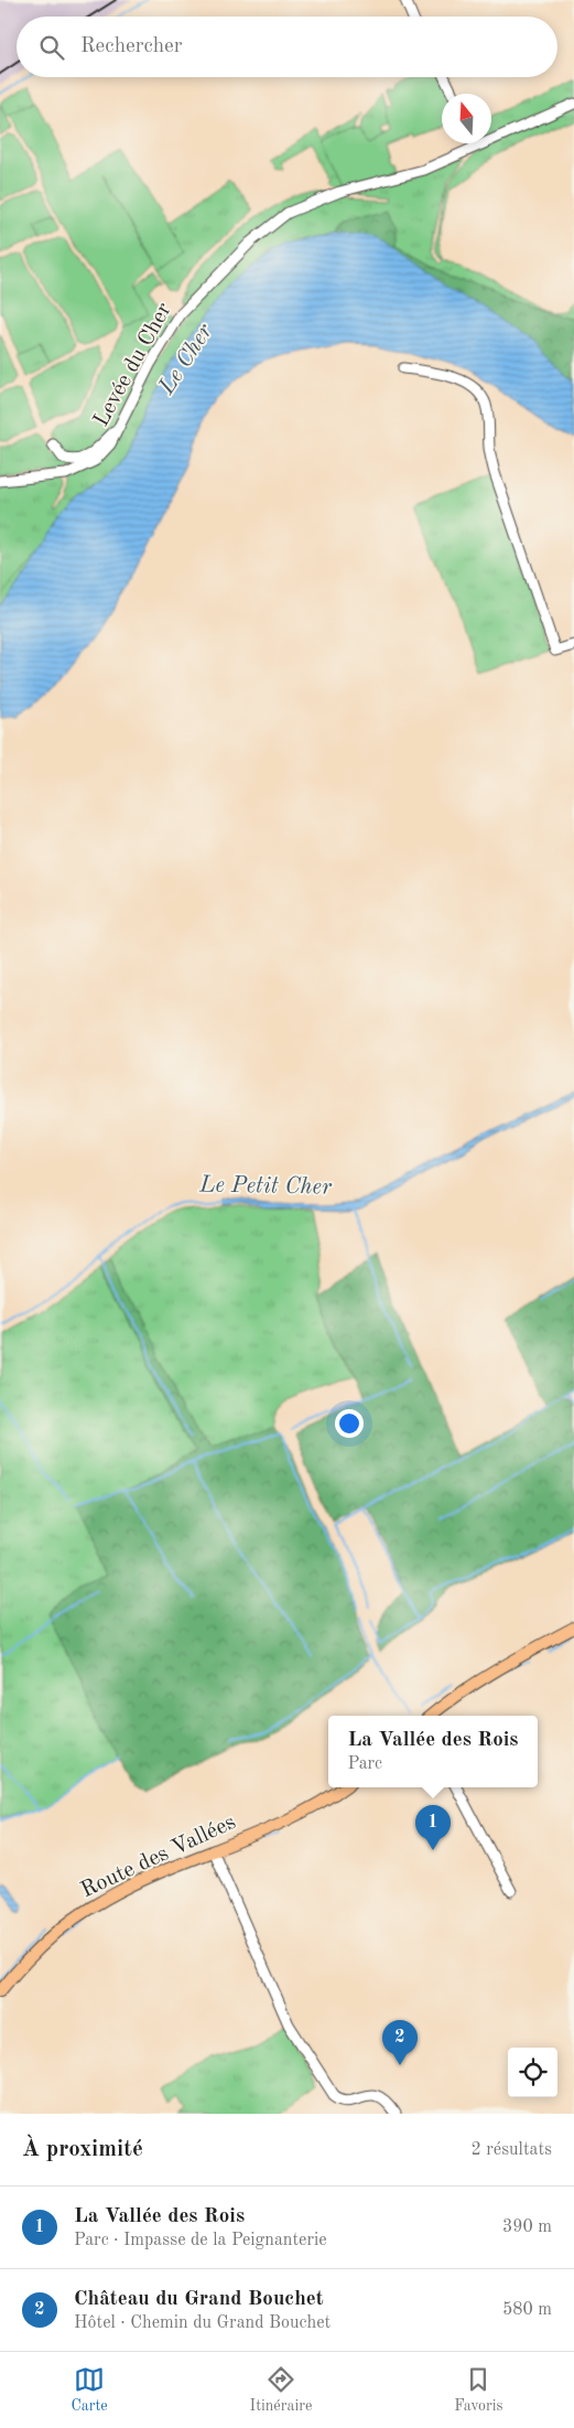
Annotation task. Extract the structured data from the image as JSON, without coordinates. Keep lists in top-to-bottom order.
{
  "streets": {
    "main road": ["Route des Vallées"],
    "street": ["Levée du Cher"]
  },
  "water": ["Le Cher", "Le Petit Cher"],
  "north": "top",
  "page": {
    "search": "Rechercher",
    "popup": ["La Vallée des Rois", "Parc"],
    "pins": ["1", "2"],
    "heading": ["À proximité", "2 résultats"],
    "list": [
      {
        "mark": "1",
        "name": "La Vallée des Rois",
        "note": "Parc · Impasse de la Peignanterie",
        "value": "390 m"
      },
      {
        "mark": "2",
        "name": "Château du Grand Bouchet",
        "note": "Hôtel · Chemin du Grand Bouchet",
        "value": "580 m"
      }
    ],
    "nav": ["Carte", "Itinéraire", "Favoris"]
  }
}
